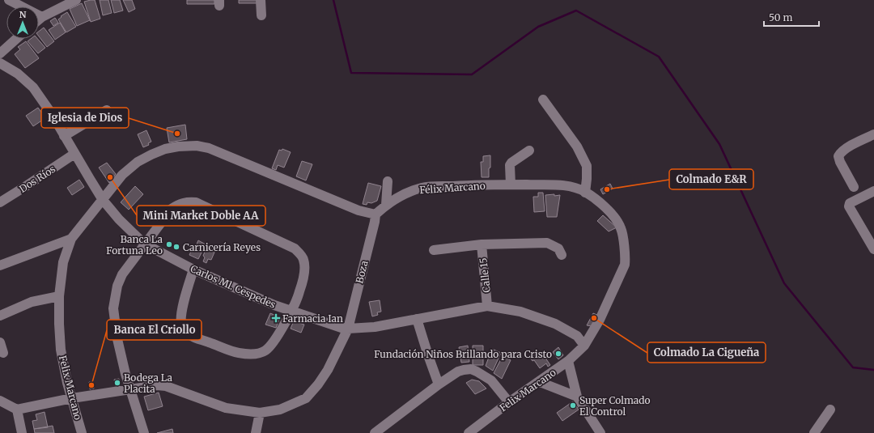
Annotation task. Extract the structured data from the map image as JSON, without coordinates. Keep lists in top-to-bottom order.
{
  "streets": {
    "street": [
      "Dos Ríos",
      "Félix Marcano",
      "Boza",
      "Calle 15",
      "Carlos Ml. Cespedes",
      "Felix Marcano"
    ]
  },
  "crossings": [
    ["Dos Ríos", "Carlos Ml. Cespedes"],
    ["Félix Marcano", "Boza"],
    ["Félix Marcano", "Carlos Ml. Cespedes"],
    ["Félix Marcano", "Felix Marcano"],
    ["Boza", "Carlos Ml. Cespedes"],
    ["Boza", "Felix Marcano"],
    ["Calle 15", "Carlos Ml. Cespedes"],
    ["Carlos Ml. Cespedes", "Felix Marcano"]
  ],
  "places": {
    "other": [
      "Iglesia de Dios",
      "Mini Market Doble AA",
      "Colmado E&R",
      "Banca La Fortuna Leo",
      "Carnicería Reyes",
      "Colmado La Cigueña",
      "Fundación Niños Brillando para Cristo",
      "Bodega La Placita",
      "Banca El Criollo",
      "Super Colmado El Control"
    ],
    "health": ["Farmacia Ian"]
  },
  "scale_bar": "50 m",
  "north": "top"
}
